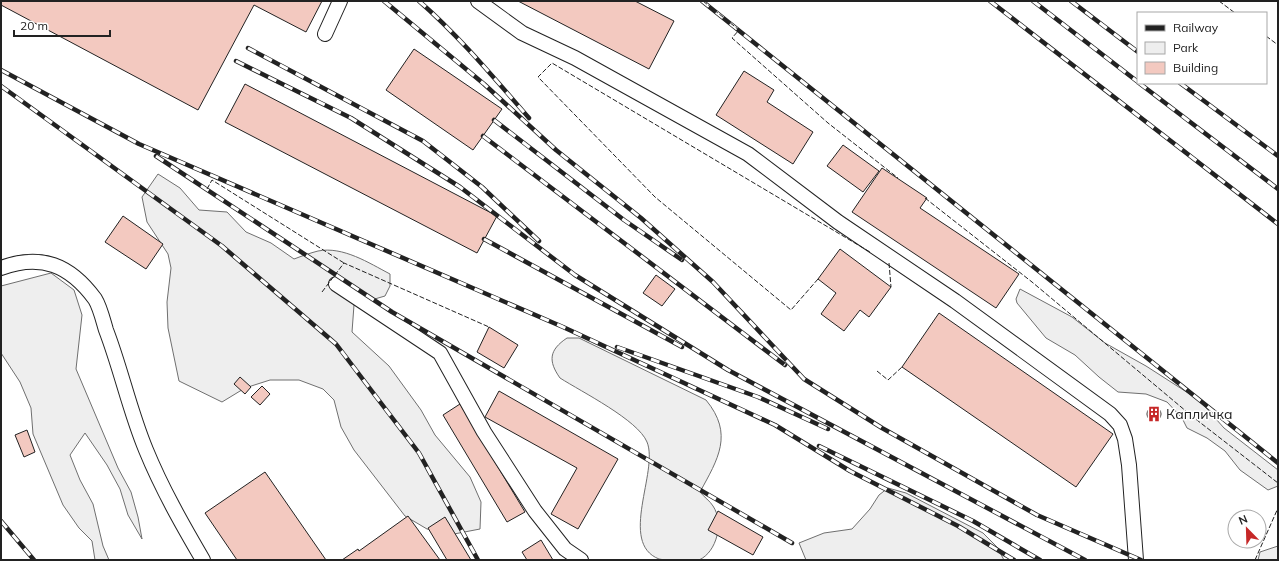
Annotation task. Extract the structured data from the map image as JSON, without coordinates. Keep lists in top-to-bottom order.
{
  "places": {
    "building": ["Капличка"]
  },
  "legend": ["Railway", "Park", "Building"],
  "scale_bar": "20 m",
  "north": "top left"
}
